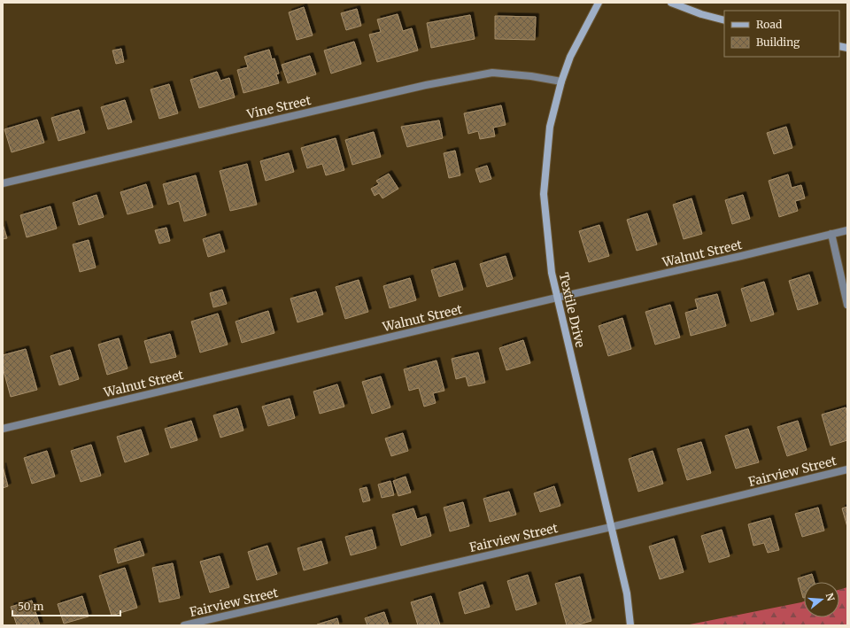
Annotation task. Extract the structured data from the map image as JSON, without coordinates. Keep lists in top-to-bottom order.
{
  "streets": {
    "street": [
      "Vine Street",
      "Walnut Street",
      "Textile Drive",
      "Fairview Street"
    ]
  },
  "crossings": [
    ["Vine Street", "Textile Drive"],
    ["Walnut Street", "Textile Drive"],
    ["Textile Drive", "Fairview Street"]
  ],
  "legend": ["Road", "Building"],
  "scale_bar": "50 m",
  "north": "right"
}
